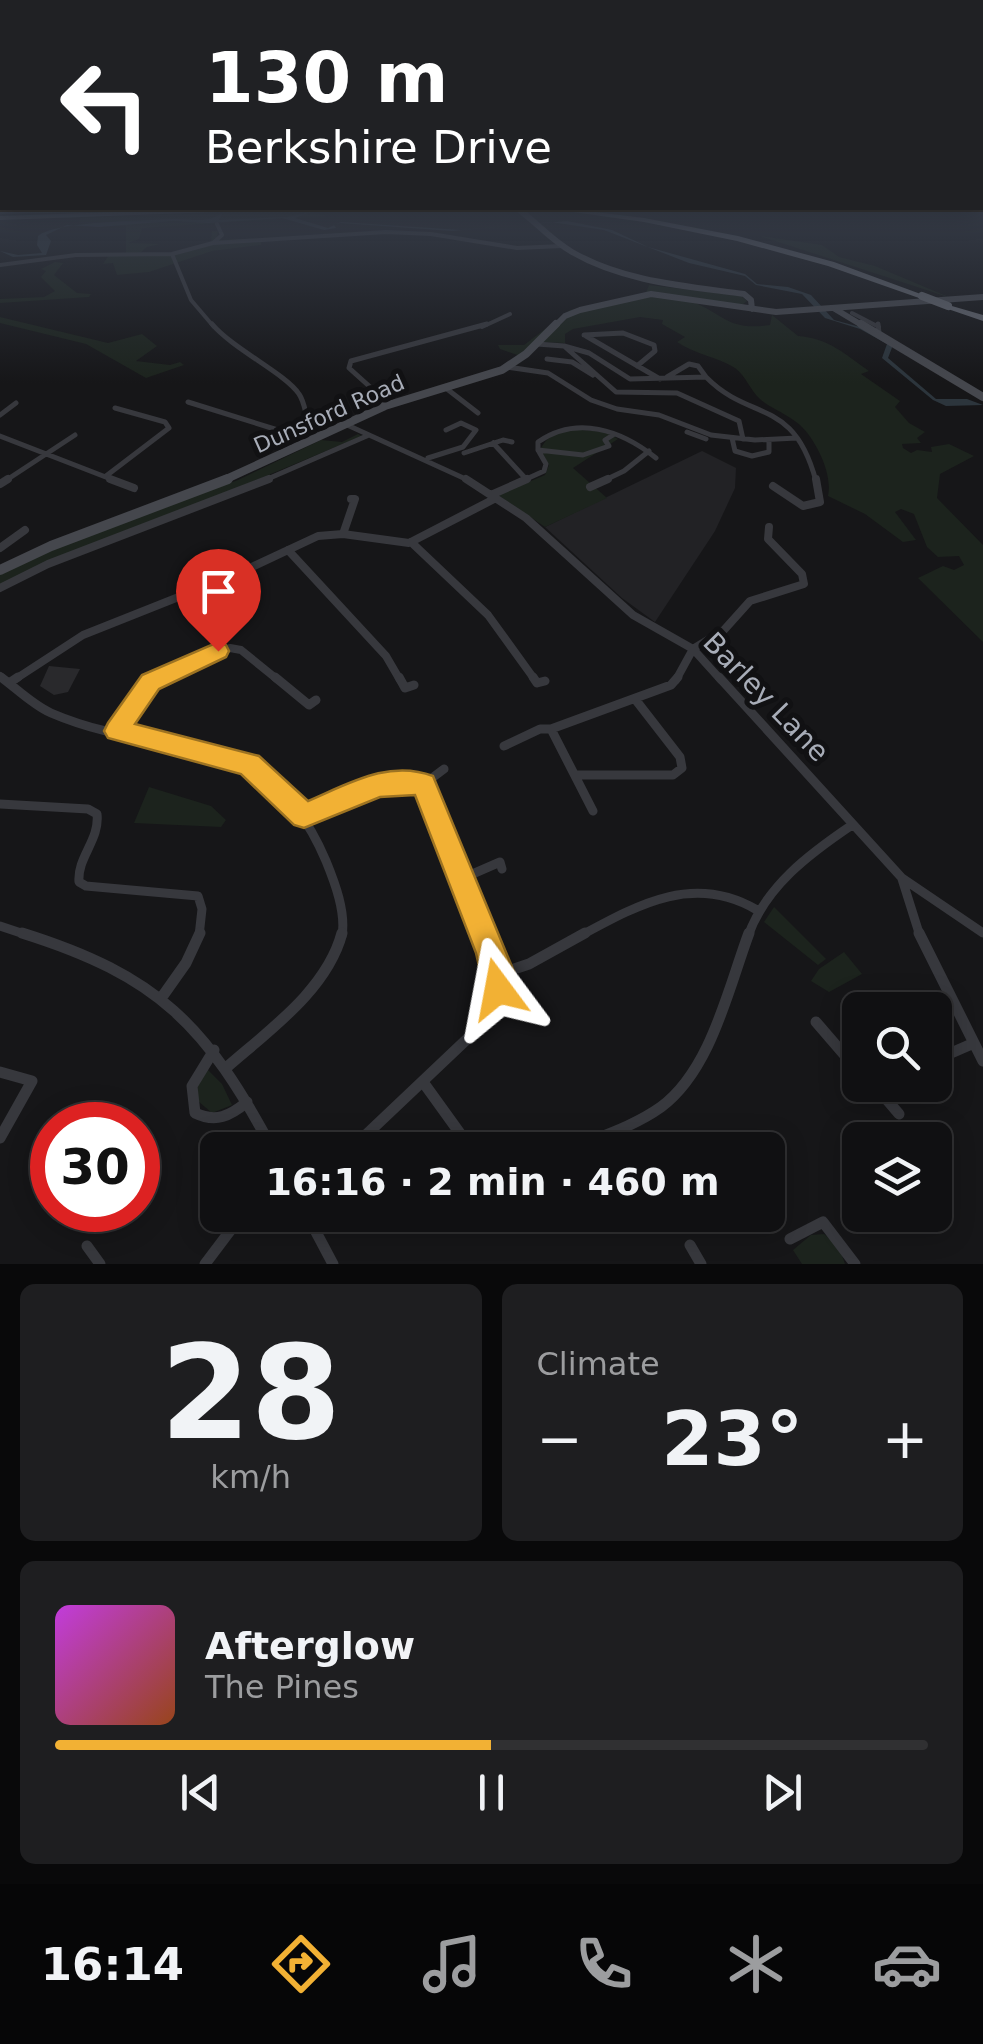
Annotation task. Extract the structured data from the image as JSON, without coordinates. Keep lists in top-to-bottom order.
{
  "streets": {
    "main road": ["Dunsford Road"],
    "street": ["Barley Lane"]
  },
  "crossings": [
    ["Dunsford Road", "Barley Lane"]
  ],
  "page": {
    "turn": ["130 m", "Berkshire Drive"],
    "limit": "30",
    "trip": "16:16 · 2 min · 460 m",
    "tile": [
      ["28", "km/h"],
      "Climate"
    ],
    "heat": ["−", "23°", "+"],
    "song": ["Afterglow", "The Pines"],
    "tabs": "16:14"
  }
}
